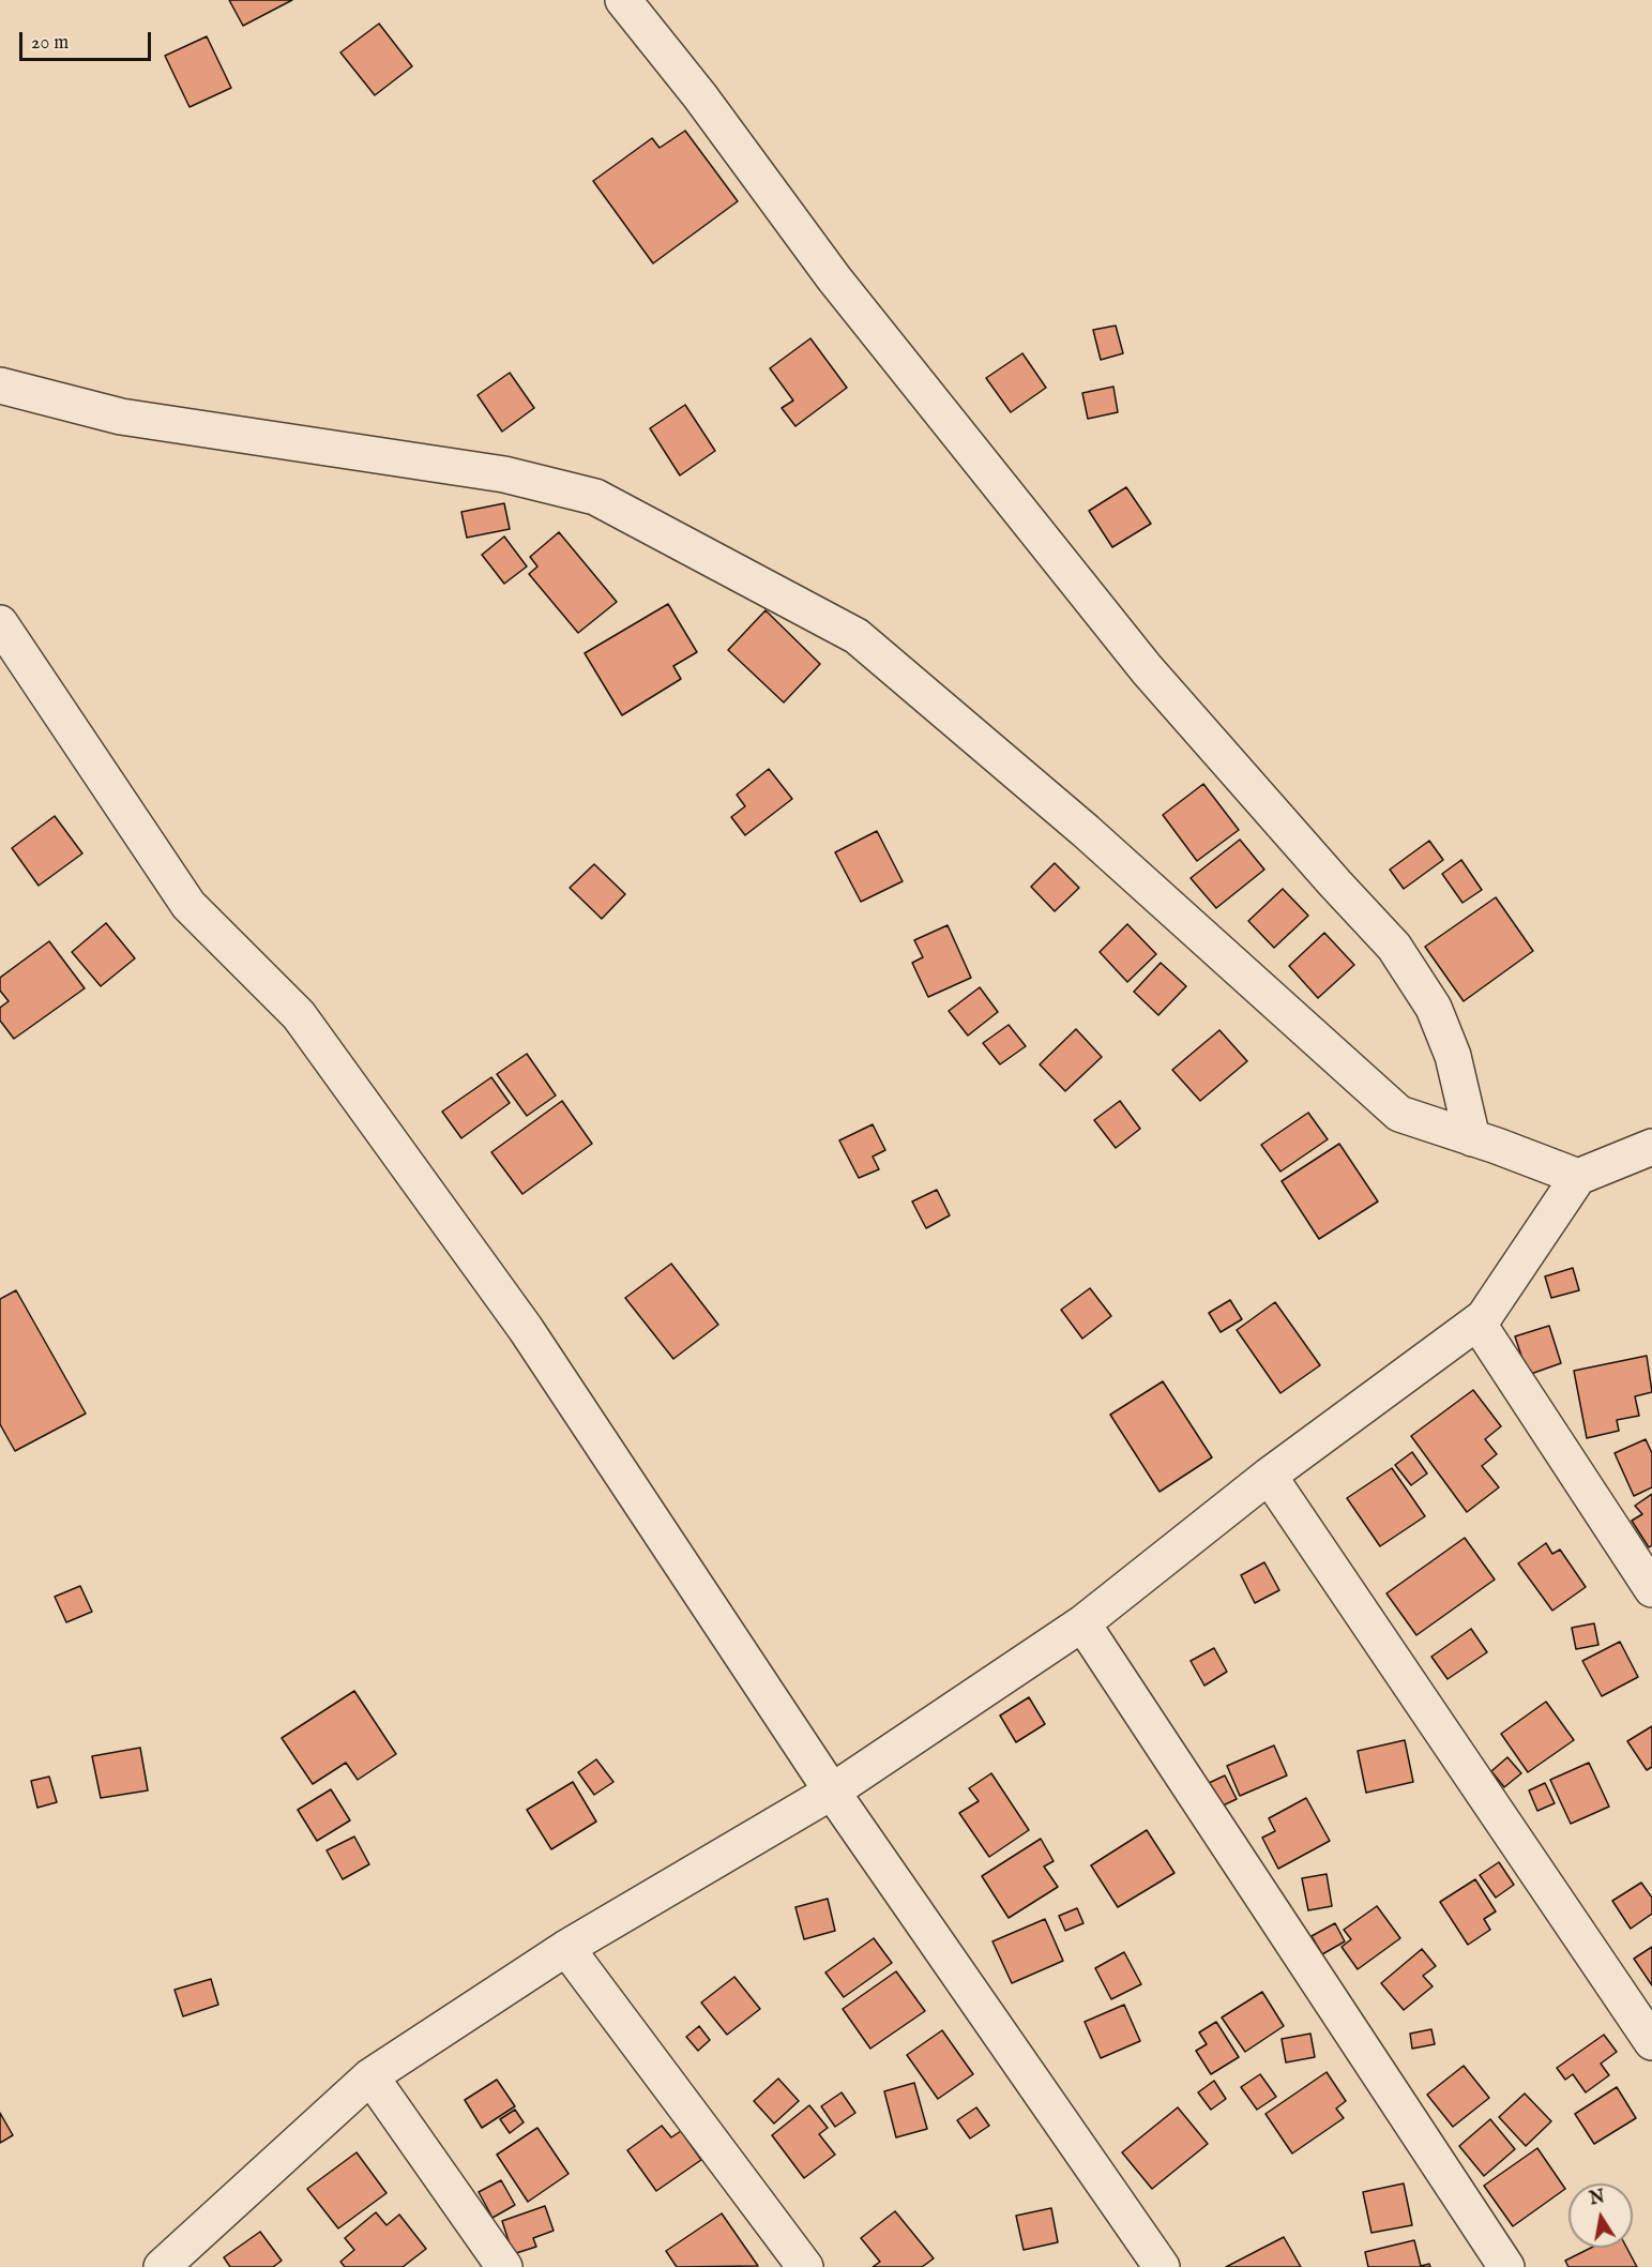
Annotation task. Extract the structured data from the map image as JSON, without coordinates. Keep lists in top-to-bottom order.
{
  "scale_bar": "20 m",
  "north": "top"
}
